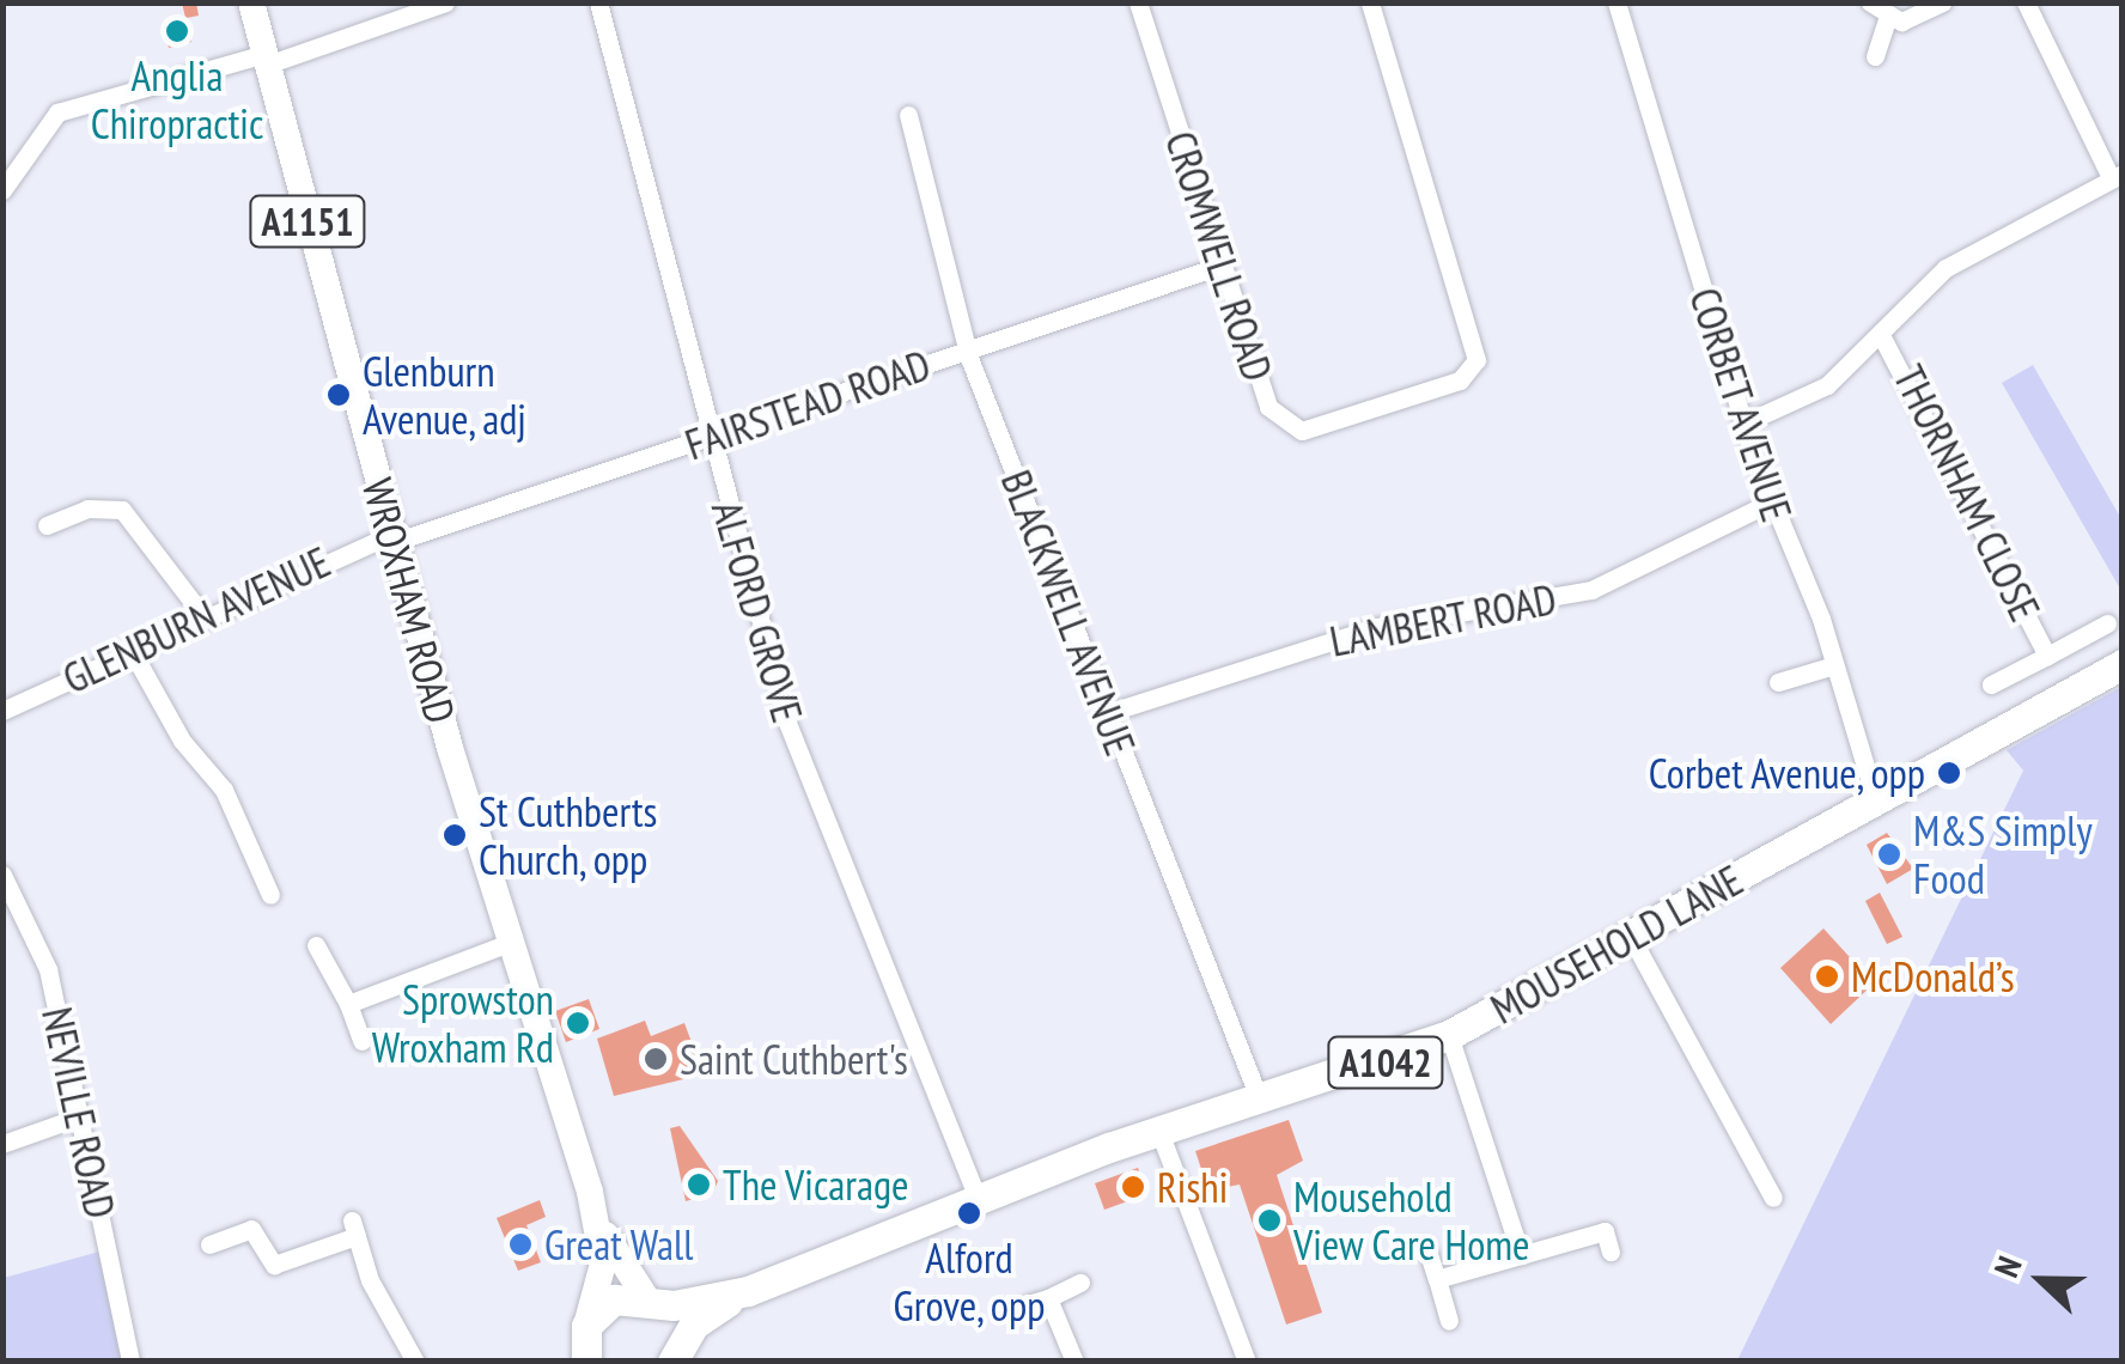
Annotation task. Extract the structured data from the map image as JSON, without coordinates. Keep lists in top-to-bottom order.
{
  "streets": {
    "highway": ["MOUSEHOLD LANE", "A1042"],
    "main road": ["A1151", "WROXHAM ROAD"],
    "street": [
      "CROMWELL ROAD",
      "FAIRSTEAD ROAD",
      "CORBET AVENUE",
      "THORNHAM CLOSE",
      "ALFORD GROVE",
      "BLACKWELL AVENUE",
      "GLENBURN AVENUE",
      "LAMBERT ROAD",
      "NEVILLE ROAD"
    ]
  },
  "crossings": [
    ["CROMWELL ROAD", "FAIRSTEAD ROAD"],
    ["FAIRSTEAD ROAD", "WROXHAM ROAD"],
    ["FAIRSTEAD ROAD", "ALFORD GROVE"],
    ["FAIRSTEAD ROAD", "BLACKWELL AVENUE"],
    ["FAIRSTEAD ROAD", "GLENBURN AVENUE"],
    ["CORBET AVENUE", "LAMBERT ROAD"],
    ["CORBET AVENUE", "MOUSEHOLD LANE"],
    ["WROXHAM ROAD", "GLENBURN AVENUE"],
    ["WROXHAM ROAD", "MOUSEHOLD LANE"],
    ["ALFORD GROVE", "MOUSEHOLD LANE"],
    ["BLACKWELL AVENUE", "LAMBERT ROAD"],
    ["BLACKWELL AVENUE", "MOUSEHOLD LANE"]
  ],
  "places": [
    "Anglia Chiropractic",
    "Glenburn Avenue, adj",
    "Corbet Avenue, opp",
    "St Cuthberts Church, opp",
    "M&S Simply Food",
    "McDonald’s",
    "Sprowston Wroxham Rd",
    "Saint Cuthbert's",
    "The Vicarage",
    "Rishi",
    "Alford Grove, opp",
    "Mousehold View Care Home",
    "Great Wall"
  ],
  "north": "left"
}
